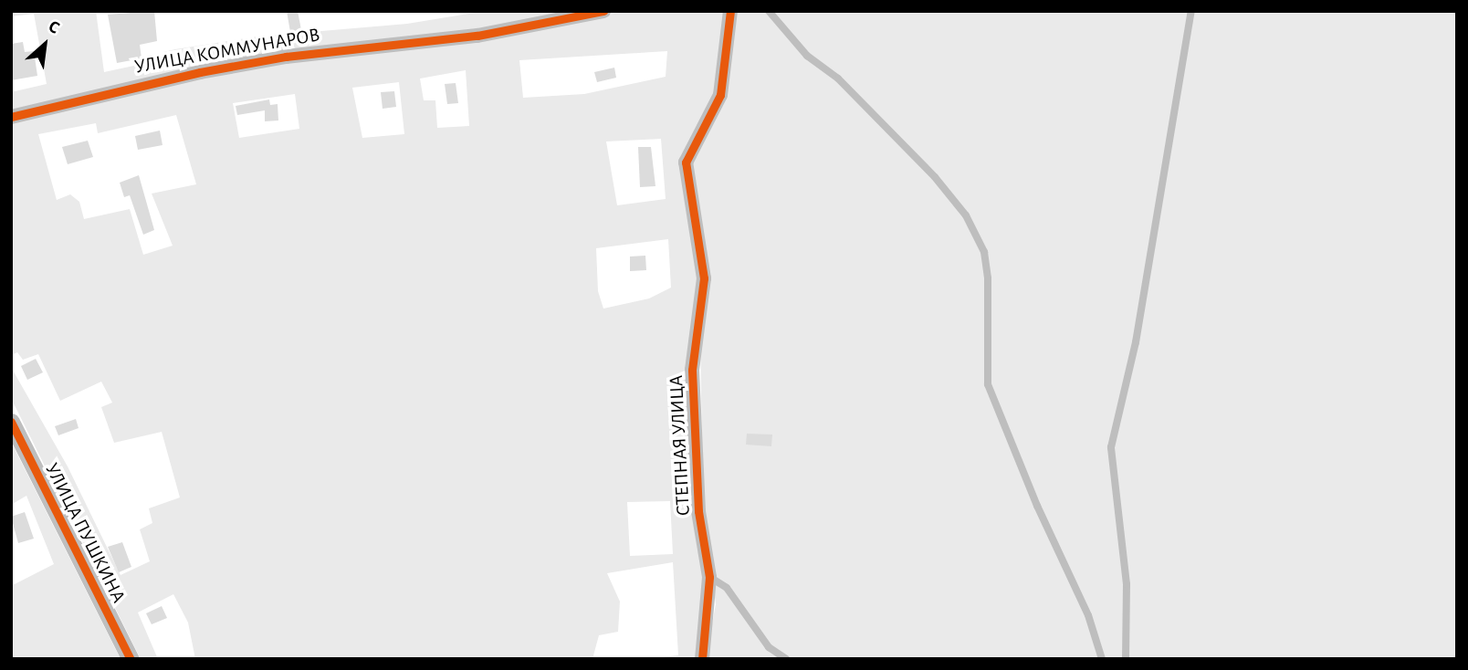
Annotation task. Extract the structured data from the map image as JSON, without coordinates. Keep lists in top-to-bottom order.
{
  "streets": {
    "street": ["УЛИЦА КОММУНАРОВ", "СТЕПНАЯ УЛИЦА", "УЛИЦА ПУШКИНА"]
  },
  "north": "top right"
}
